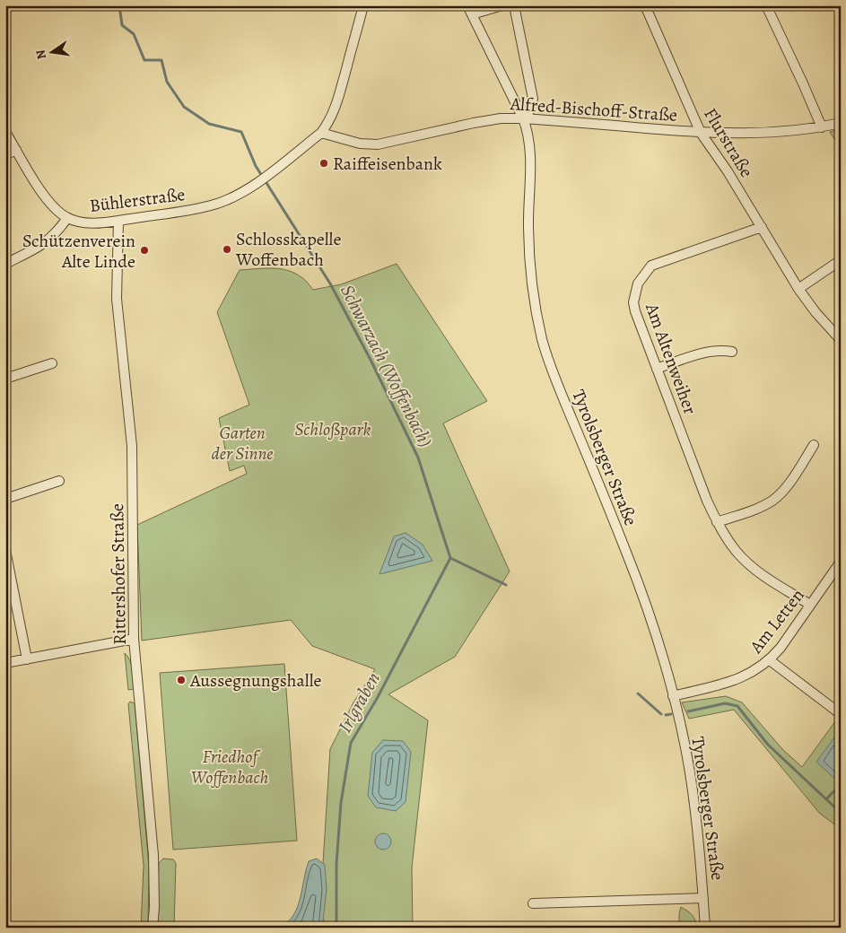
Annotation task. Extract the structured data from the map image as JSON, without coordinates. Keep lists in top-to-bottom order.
{
  "streets": {
    "street": [
      "Alfred-Bischoff-Straße",
      "Flurstraße",
      "Bühlerstraße",
      "Am Altenweiher",
      "Tyrolsberger Straße",
      "Rittershofer Straße",
      "Am Letten"
    ]
  },
  "crossings": [
    ["Alfred-Bischoff-Straße", "Flurstraße"],
    ["Alfred-Bischoff-Straße", "Bühlerstraße"],
    ["Alfred-Bischoff-Straße", "Tyrolsberger Straße"],
    ["Flurstraße", "Am Altenweiher"],
    ["Bühlerstraße", "Rittershofer Straße"],
    ["Am Altenweiher", "Am Letten"],
    ["Tyrolsberger Straße", "Am Letten"]
  ],
  "water": ["Schwarzach (Woffenbach)", "Irlgraben"],
  "parks": ["Schloßpark", "Garten der Sinne", "Friedhof Woffenbach"],
  "places": [
    "Raiffeisenbank",
    "Schlosskapelle Woffenbach",
    "Schützenverein Alte Linde",
    "Aussegnungshalle"
  ],
  "north": "left"
}
